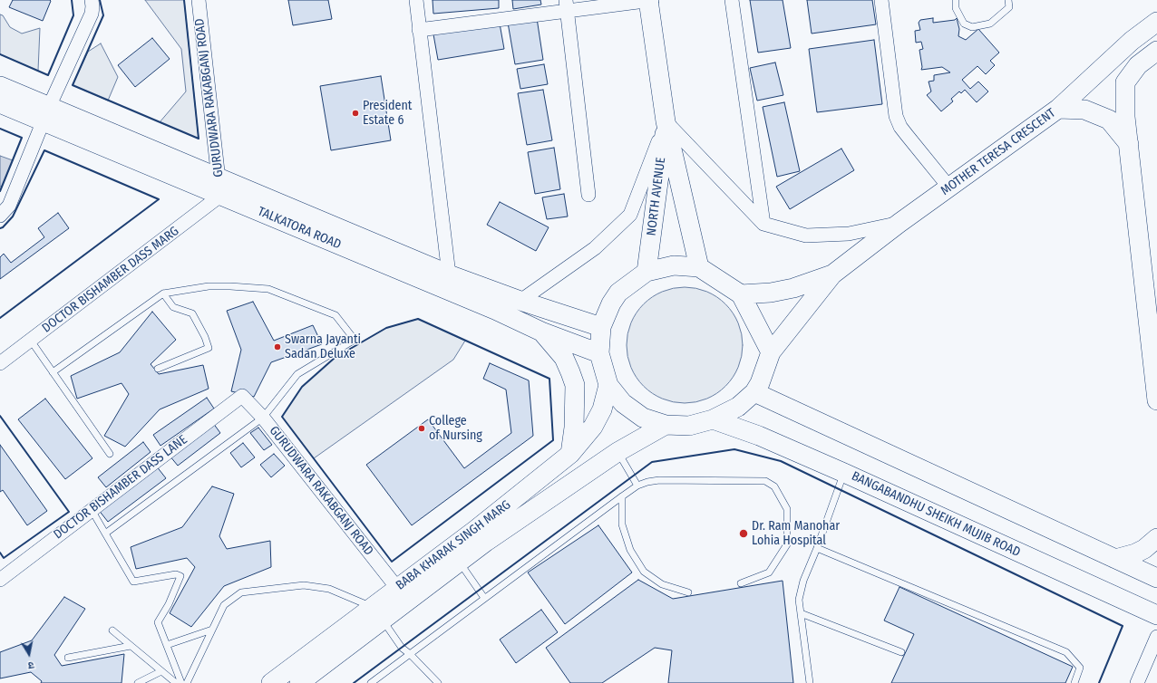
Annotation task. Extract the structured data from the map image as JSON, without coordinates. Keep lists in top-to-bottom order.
{
  "streets": {
    "main road": [
      "MOTHER TERESA CRESCENT",
      "NORTH AVENUE",
      "TALKATORA ROAD",
      "BANGABANDHU SHEIKH MUJIB ROAD",
      "BABA KHARAK SINGH MARG"
    ],
    "street": ["GURUDWARA RAKABGANJ ROAD", "DOCTOR BISHAMBER DASS MARG", "DOCTOR BISHAMBER DASS LANE"]
  },
  "crossings": [
    ["GURUDWARA RAKABGANJ ROAD", "TALKATORA ROAD"],
    ["GURUDWARA RAKABGANJ ROAD", "DOCTOR BISHAMBER DASS MARG"],
    ["GURUDWARA RAKABGANJ ROAD", "DOCTOR BISHAMBER DASS LANE"],
    ["GURUDWARA RAKABGANJ ROAD", "BABA KHARAK SINGH MARG"],
    ["TALKATORA ROAD", "DOCTOR BISHAMBER DASS MARG"]
  ],
  "places": [
    "President Estate 6",
    "Swarna Jayanti Sadan Deluxe",
    "College of Nursing",
    "Dr. Ram Manohar Lohia Hospital"
  ],
  "north": "bottom"
}
